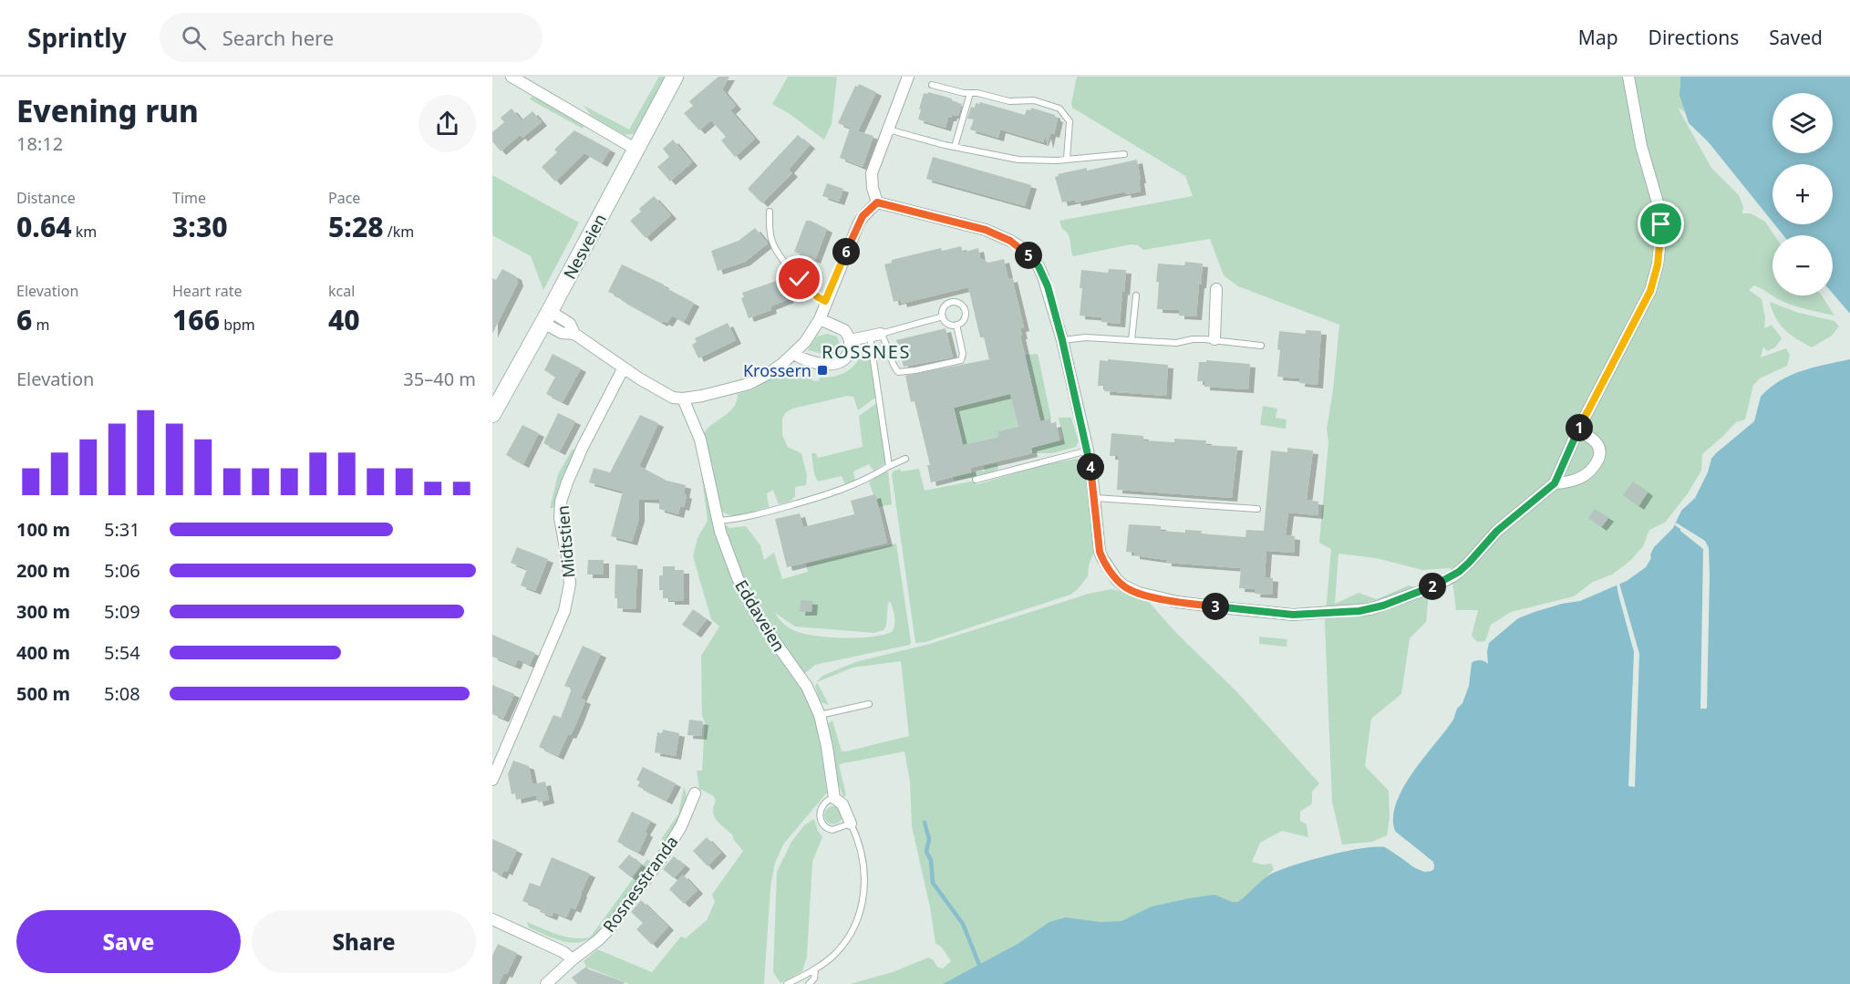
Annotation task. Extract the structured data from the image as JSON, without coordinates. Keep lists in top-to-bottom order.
{
  "streets": {
    "main road": ["Nesveien"],
    "street": ["Midtstien", "Eddaveien", "Rosnesstranda"]
  },
  "districts": ["ROSSNES"],
  "places": {
    "transit": ["Krossern"]
  },
  "page": {
    "header": "Sprintly",
    "search": "Search here",
    "nav": ["Map", "Directions", "Saved"],
    "heading": ["Evening run", "18:12"],
    "map_buttons": ["+", "−"],
    "stats": [
      ["Distance", "0.64 km"],
      ["Time", "3:30"],
      ["Pace", "5:28 /km"],
      ["Elevation", "6 m"],
      ["Heart rate", "166 bpm"],
      ["kcal", "40"]
    ],
    "pins": [
      "6",
      "5",
      "1",
      "4",
      "2",
      "3"
    ],
    "chart": ["Elevation", "35–40 m"],
    "list": [
      {
        "name": "100 m",
        "note": "5:31"
      },
      {
        "name": "200 m",
        "note": "5:06"
      },
      {
        "name": "300 m",
        "note": "5:09"
      },
      {
        "name": "400 m",
        "note": "5:54"
      },
      {
        "name": "500 m",
        "note": "5:08"
      }
    ],
    "buttons": ["Save", "Share"]
  }
}
